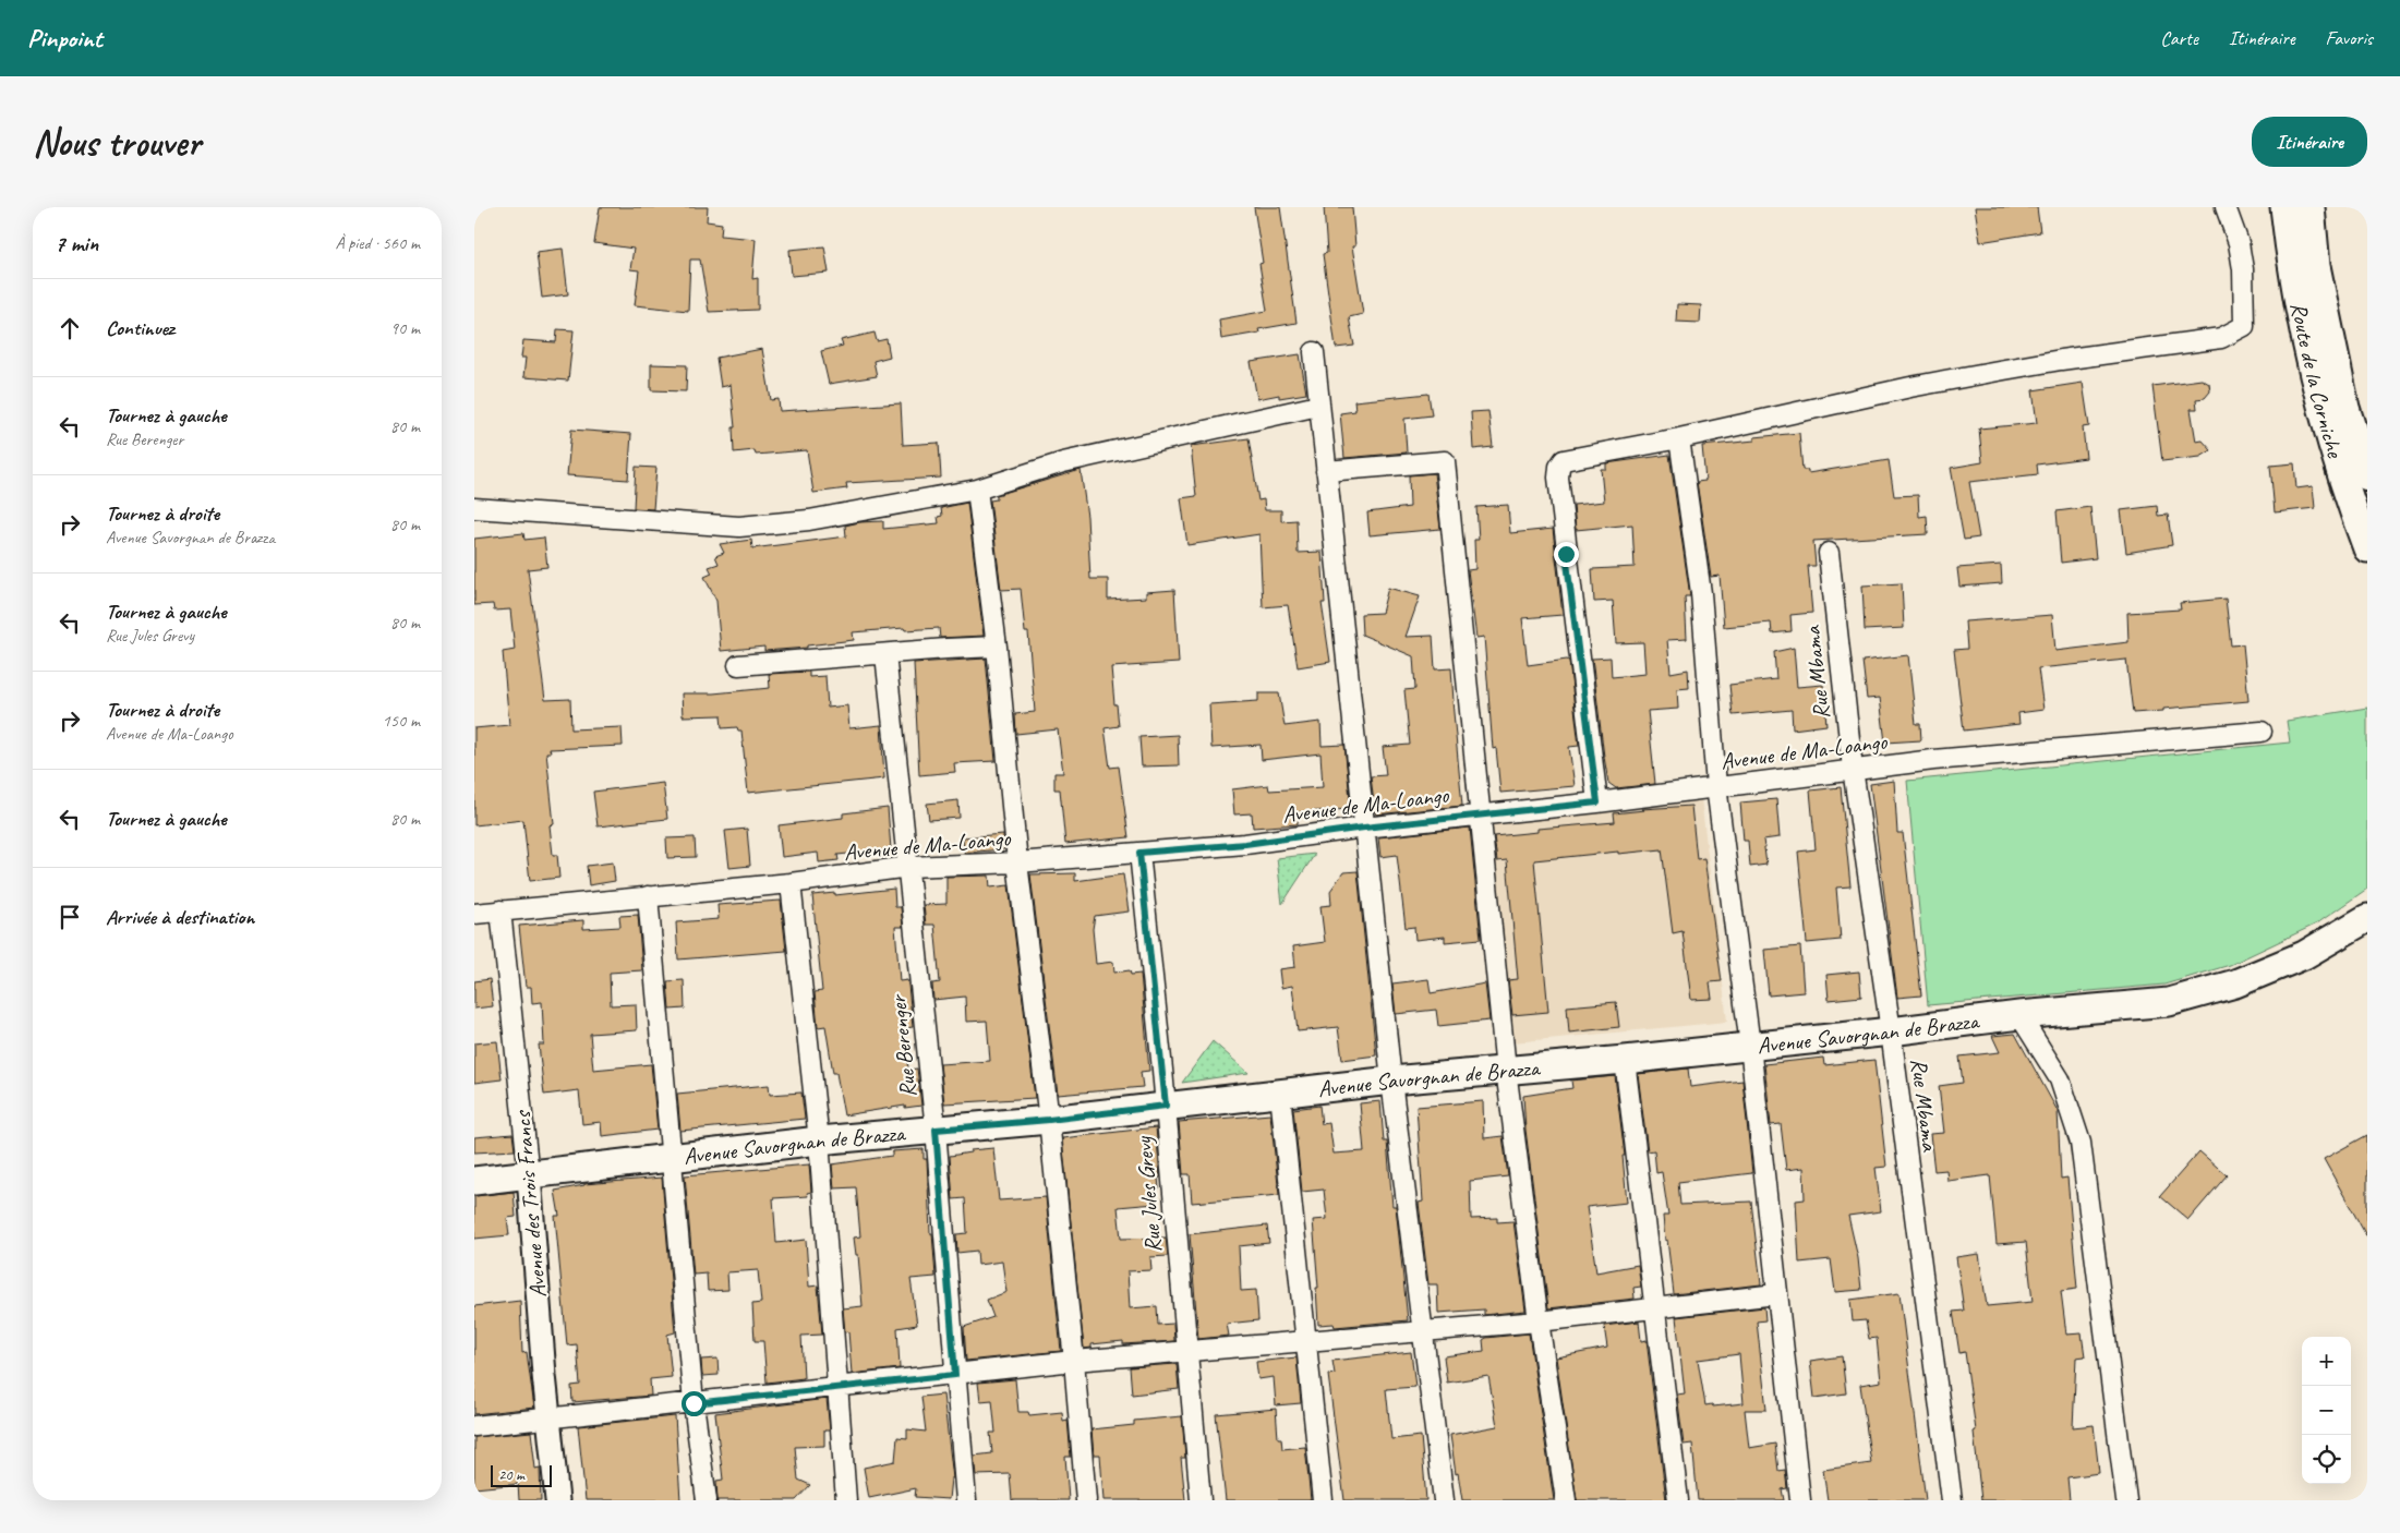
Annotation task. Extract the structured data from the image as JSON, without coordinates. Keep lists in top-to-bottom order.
{
  "streets": {
    "main road": ["Route de la Corniche", "Avenue Savorgnan de Brazza"],
    "street": [
      "Rue Mbama",
      "Avenue de Ma-Loango",
      "Rue Berenger",
      "Rue Jules Grevy",
      "Avenue des Trois Francs"
    ]
  },
  "crossings": [
    ["Rue Mbama", "Avenue de Ma-Loango"],
    ["Rue Mbama", "Avenue Savorgnan de Brazza"],
    ["Avenue de Ma-Loango", "Rue Berenger"],
    ["Avenue de Ma-Loango", "Rue Jules Grevy"],
    ["Avenue de Ma-Loango", "Avenue des Trois Francs"],
    ["Avenue Savorgnan de Brazza", "Rue Berenger"],
    ["Avenue Savorgnan de Brazza", "Rue Jules Grevy"],
    ["Avenue Savorgnan de Brazza", "Avenue des Trois Francs"]
  ],
  "scale_bar": "20 m",
  "page": {
    "header": "Pinpoint",
    "nav": ["Carte", "Itinéraire", "Favoris"],
    "buttons": "Itinéraire",
    "title": "Nous trouver",
    "heading": ["7 min", "À pied · 560 m"],
    "list": [
      ["Continuez", "90 m"],
      ["Tournez à gauche", "Rue Berenger", "80 m"],
      ["Tournez à droite", "Avenue Savorgnan de Brazza", "80 m"],
      ["Tournez à gauche", "Rue Jules Grevy", "80 m"],
      ["Tournez à droite", "Avenue de Ma-Loango", "150 m"],
      ["Tournez à gauche", "80 m"],
      "Arrivée à destination"
    ],
    "map_buttons": ["+", "−"],
    "scale": "20 m"
  }
}
